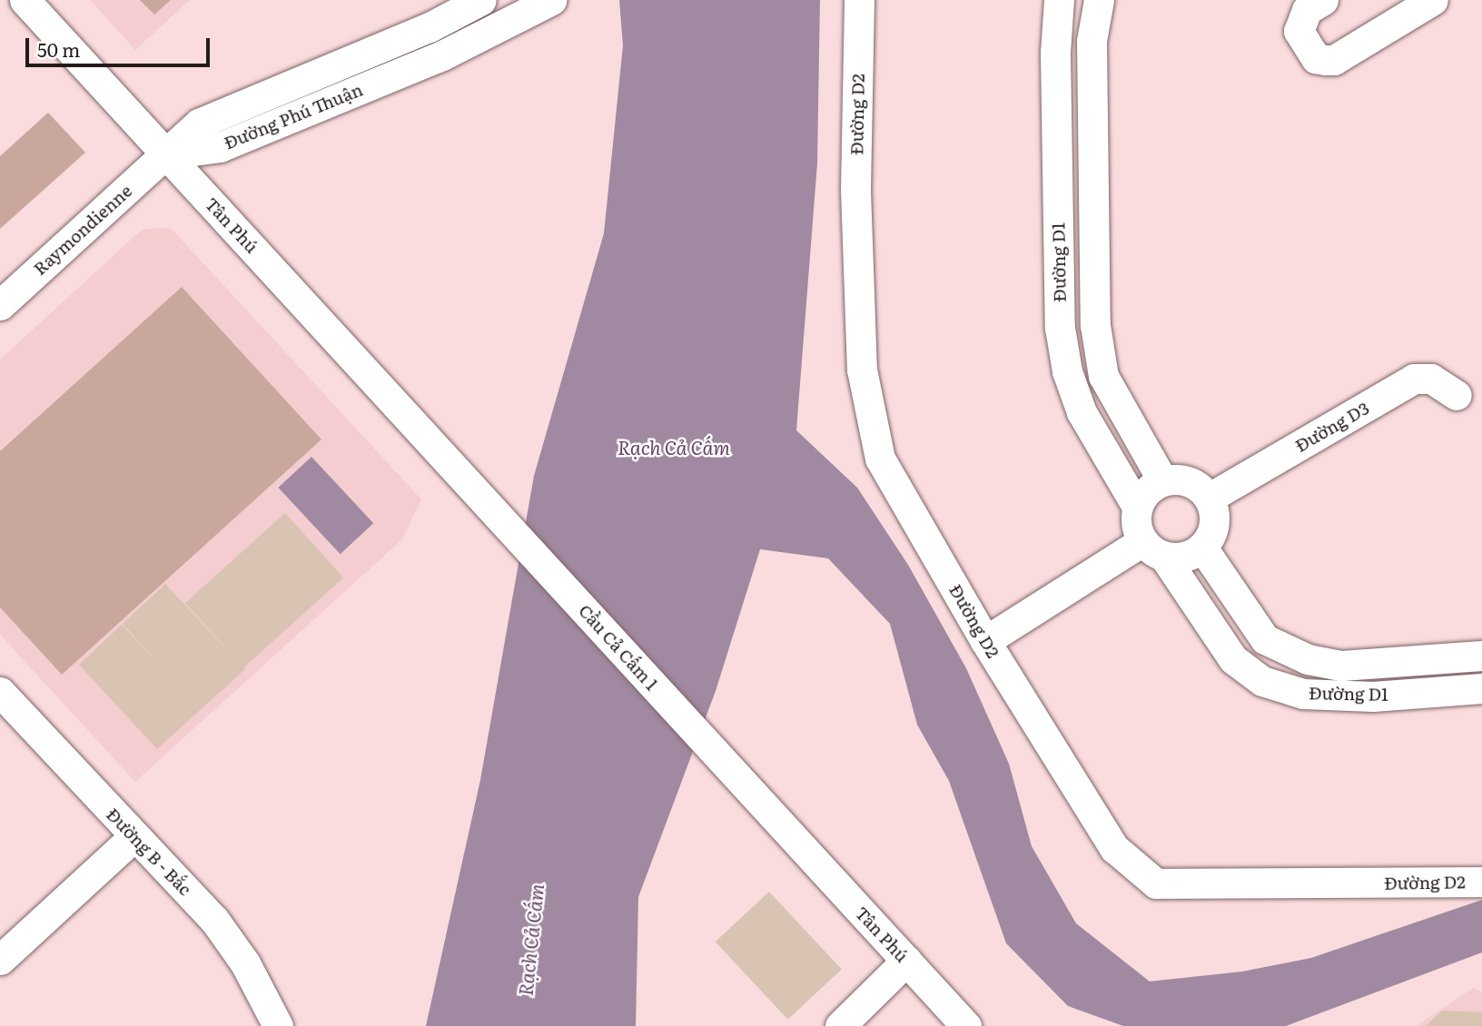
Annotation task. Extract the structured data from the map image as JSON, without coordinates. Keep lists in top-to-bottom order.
{
  "streets": {
    "street": [
      "Đường D2",
      "Đường Phú Thuận",
      "Tân Phú",
      "Raymondienne",
      "Đường D1",
      "Đường D3",
      "Cầu Cả Cấm 1",
      "Đường B - Bắc"
    ]
  },
  "crossings": [
    ["Đường Phú Thuận", "Tân Phú"],
    ["Đường Phú Thuận", "Raymondienne"],
    ["Tân Phú", "Raymondienne"],
    ["Tân Phú", "Cầu Cả Cấm 1"],
    ["Đường D1", "Đường D3"]
  ],
  "water": ["Rạch Cả Cấm"],
  "scale_bar": "50 m"
}
